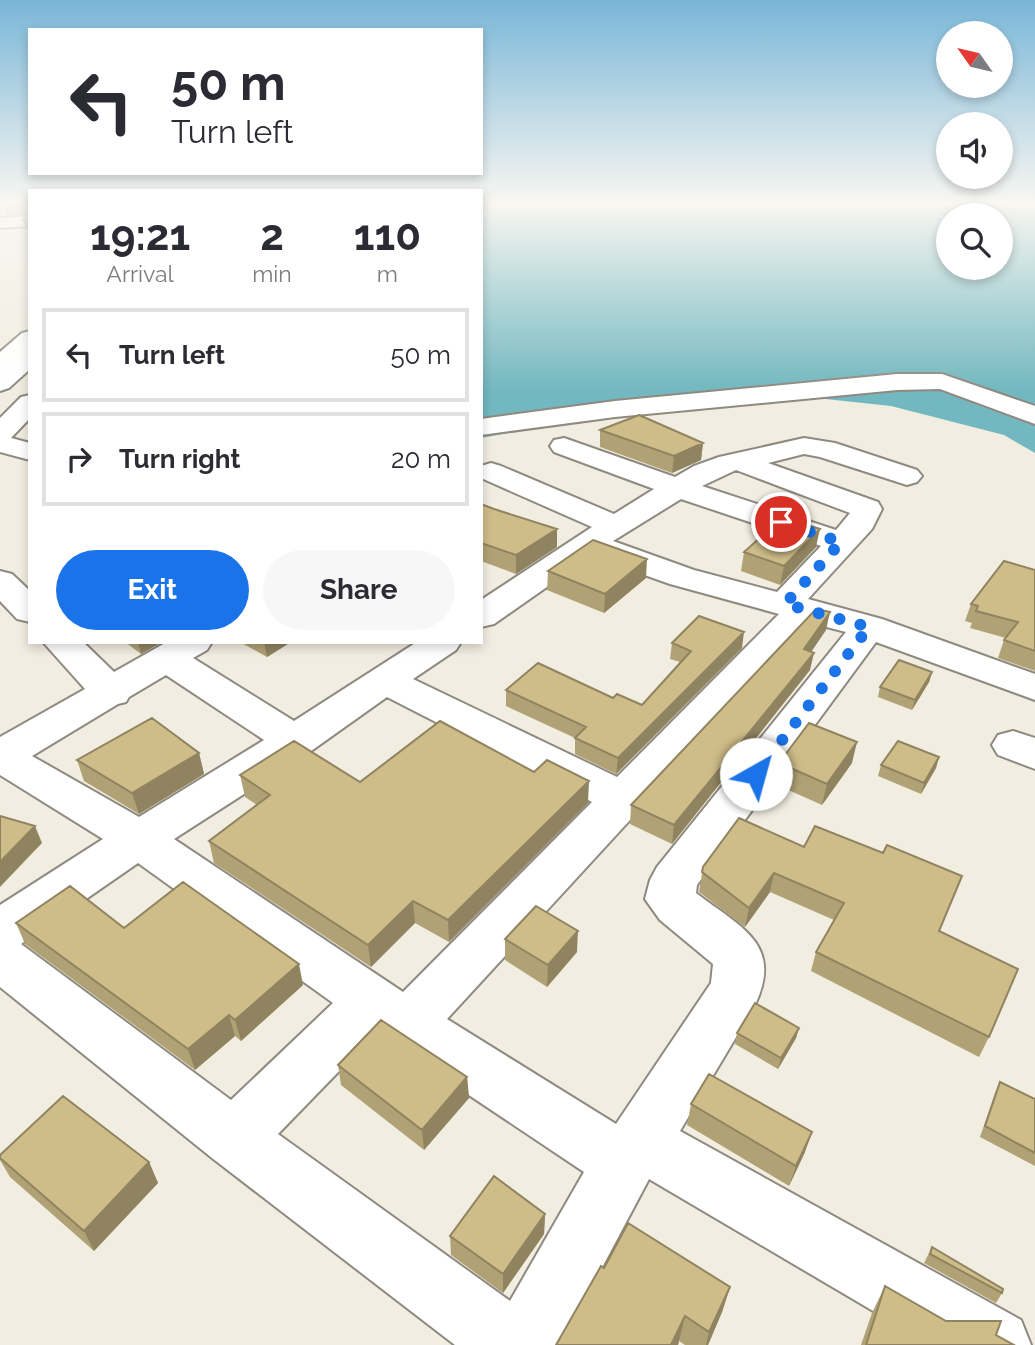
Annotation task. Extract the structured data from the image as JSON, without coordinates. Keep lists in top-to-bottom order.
{
  "north": "top left",
  "page": {
    "turn": ["50 m", "Turn left"],
    "eta": [
      "19:21",
      "Arrival",
      "2",
      "min",
      "110",
      "m"
    ],
    "list": [
      {
        "name": "Turn left",
        "value": "50 m"
      },
      {
        "name": "Turn right",
        "value": "20 m"
      }
    ],
    "buttons": ["Exit", "Share"]
  }
}
